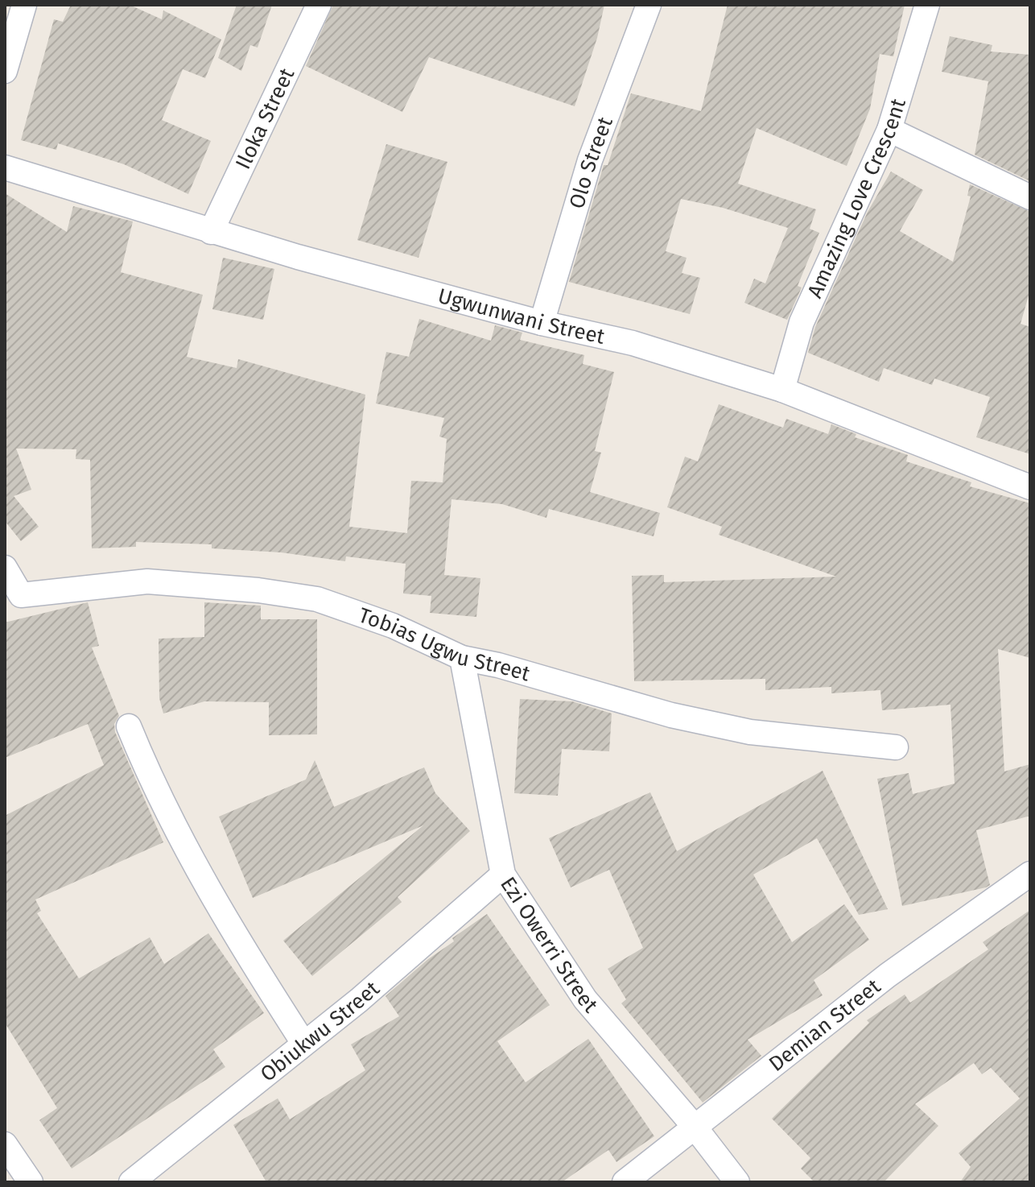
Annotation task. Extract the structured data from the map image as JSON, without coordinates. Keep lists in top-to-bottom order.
{
  "streets": {
    "street": [
      "Iloka Street",
      "Olo Street",
      "Amazing Love Crescent",
      "Ugwunwani Street",
      "Tobias Ugwu Street",
      "Ezi Owerri Street",
      "Demian Street",
      "Obiukwu Street"
    ]
  },
  "crossings": [
    ["Iloka Street", "Ugwunwani Street"],
    ["Olo Street", "Ugwunwani Street"],
    ["Amazing Love Crescent", "Ugwunwani Street"],
    ["Tobias Ugwu Street", "Ezi Owerri Street"],
    ["Ezi Owerri Street", "Demian Street"],
    ["Ezi Owerri Street", "Obiukwu Street"]
  ]
}
